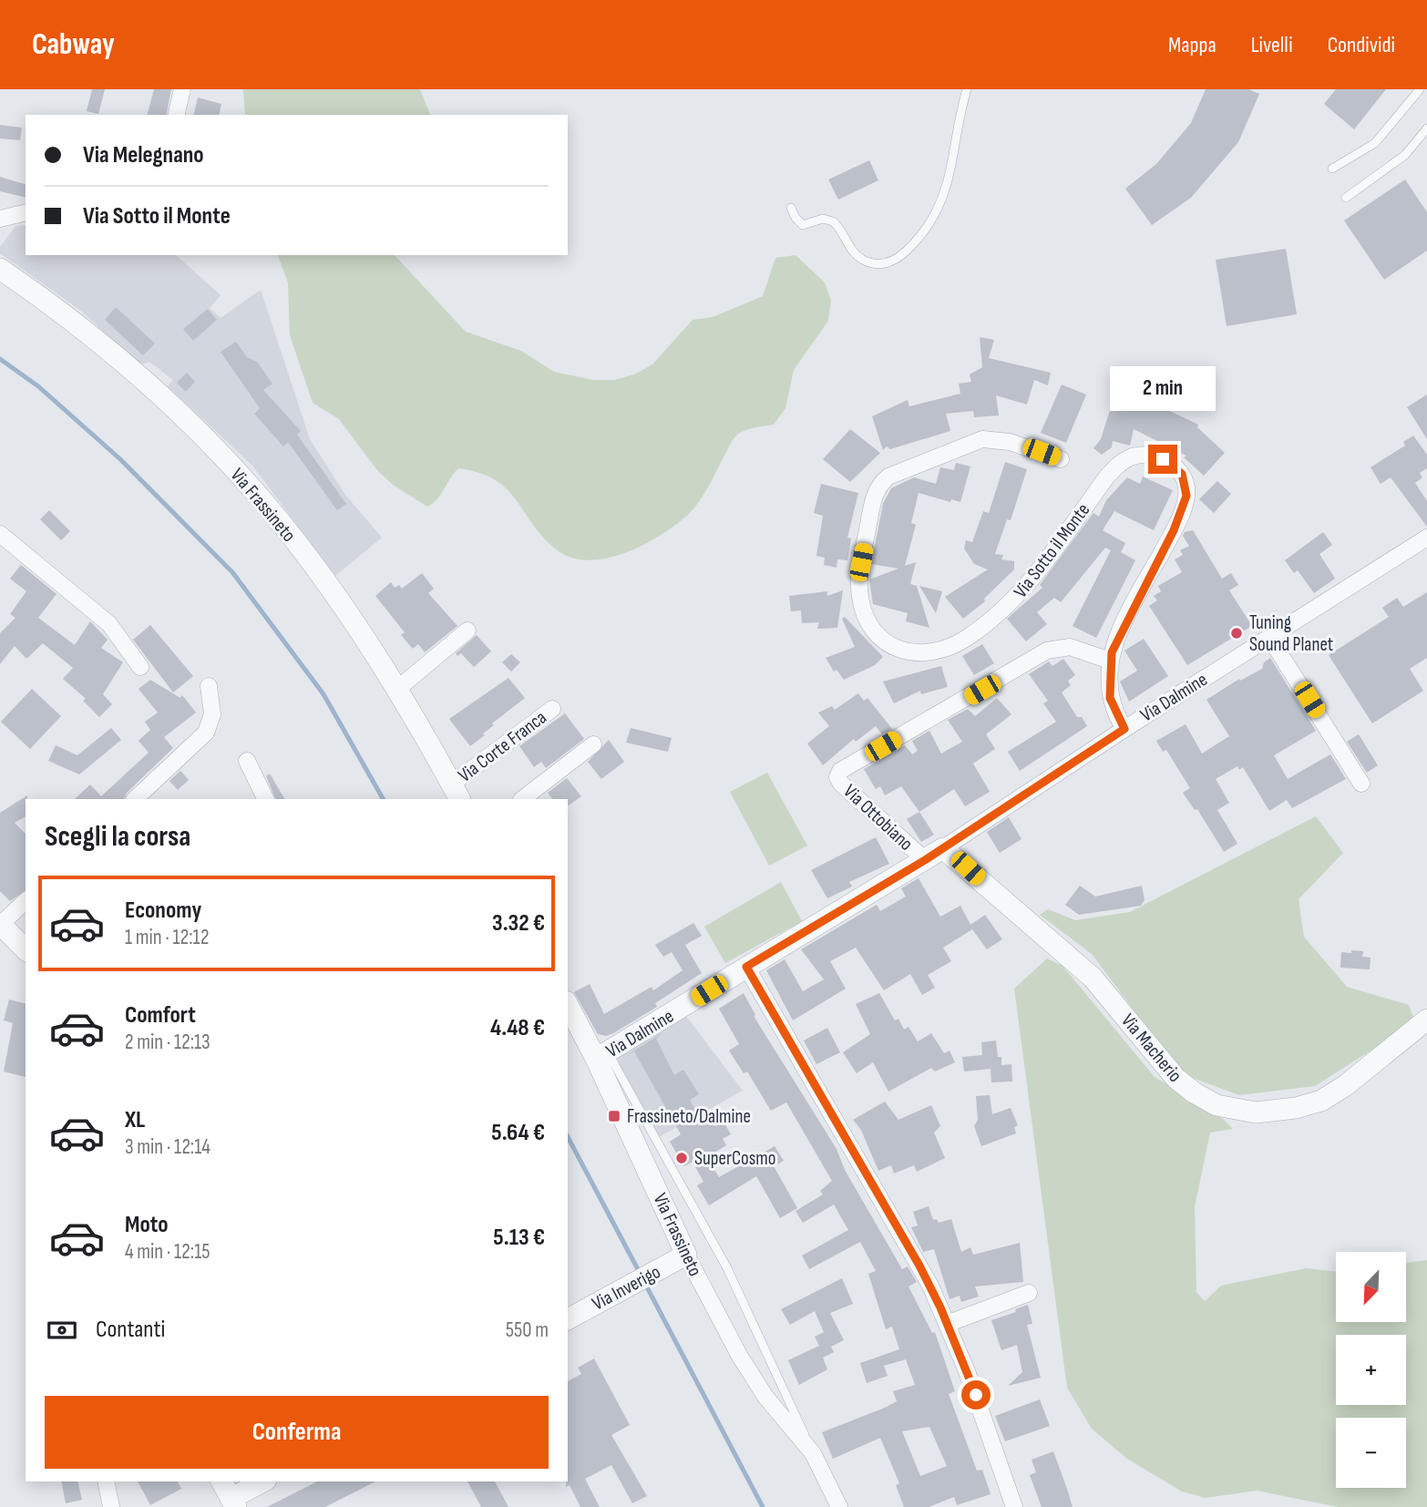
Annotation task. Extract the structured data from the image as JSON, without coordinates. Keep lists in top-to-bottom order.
{
  "streets": {
    "street": [
      "Via Frassineto",
      "Via Sotto il Monte",
      "Via Dalmine",
      "Via Corte Franca",
      "Via Ottobiano",
      "Via Macherio",
      "Via Inverigo"
    ]
  },
  "crossings": [
    ["Via Frassineto", "Via Dalmine"],
    ["Via Frassineto", "Via Corte Franca"],
    ["Via Frassineto", "Via Inverigo"],
    ["Via Sotto il Monte", "Via Dalmine"],
    ["Via Sotto il Monte", "Via Ottobiano"],
    ["Via Dalmine", "Via Ottobiano"],
    ["Via Dalmine", "Via Macherio"]
  ],
  "places": {
    "other": ["Tuning Sound Planet", "SuperCosmo"],
    "transit": ["Frassineto/Dalmine"]
  },
  "north": "bottom left",
  "page": {
    "header": "Cabway",
    "nav": ["Mappa", "Livelli", "Condividi"],
    "banner": ["Via Melegnano", "Via Sotto il Monte"],
    "bubble": "2 min",
    "heading": "Scegli la corsa",
    "list": [
      {
        "name": "Economy",
        "note": "1 min · 12:12",
        "value": "3.32 €"
      },
      {
        "name": "Comfort",
        "note": "2 min · 12:13",
        "value": "4.48 €"
      },
      {
        "name": "XL",
        "note": "3 min · 12:14",
        "value": "5.64 €"
      },
      {
        "name": "Moto",
        "note": "4 min · 12:15",
        "value": "5.13 €"
      }
    ],
    "map_buttons": ["+", "−"],
    "pay": ["Contanti", "550 m"],
    "buttons": "Conferma"
  }
}
